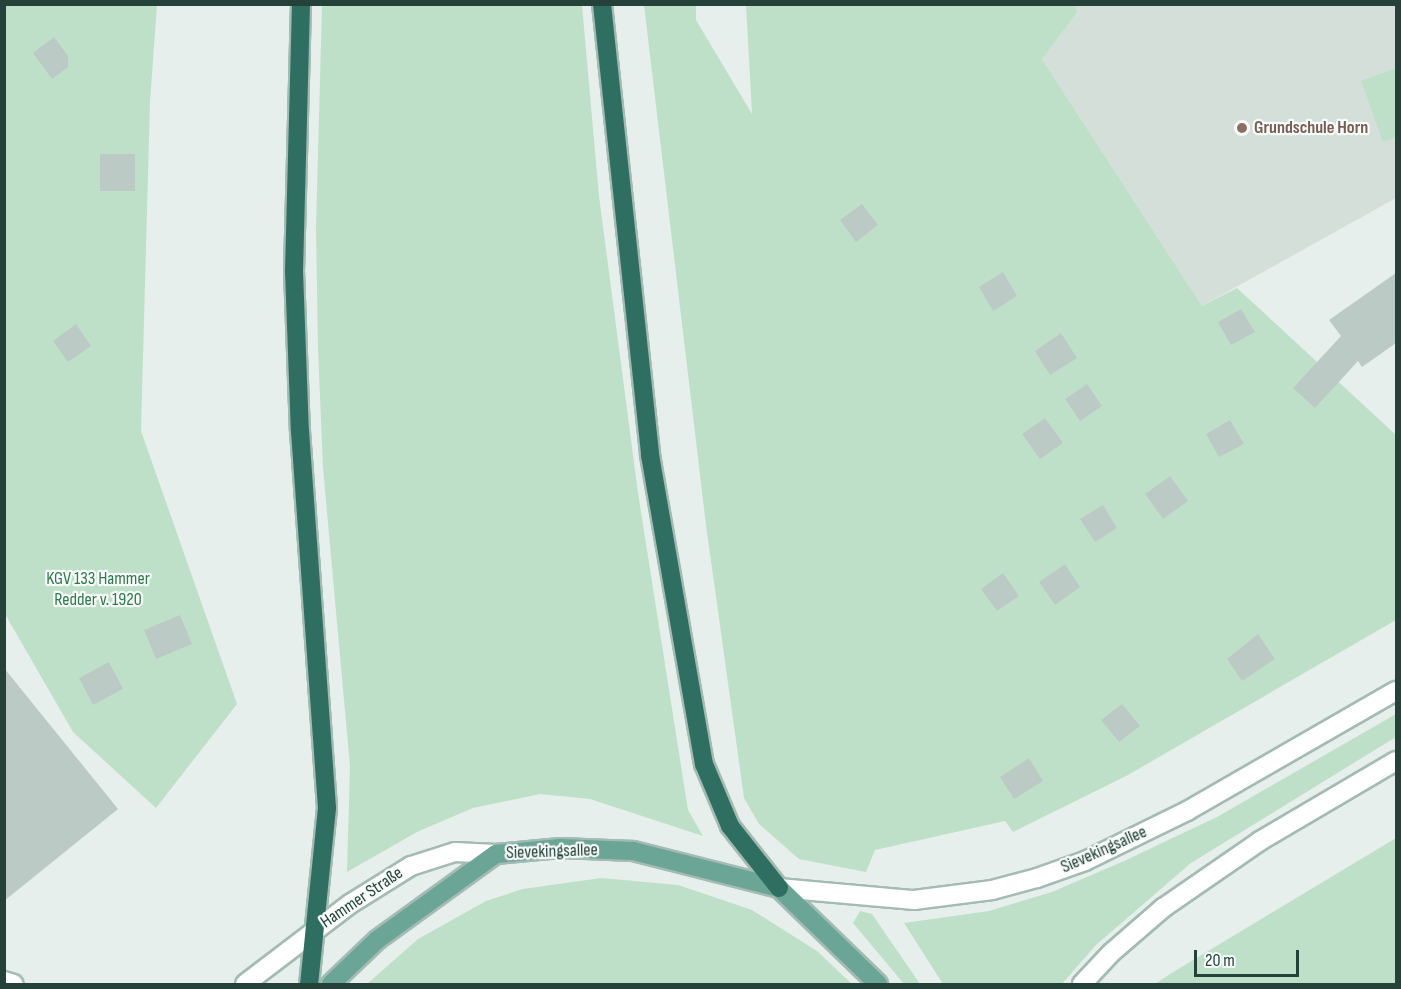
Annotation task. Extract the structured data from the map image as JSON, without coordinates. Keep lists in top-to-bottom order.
{
  "streets": {
    "main road": ["Sievekingsallee", "Hammer Straße"]
  },
  "crossings": [
    ["Sievekingsallee", "Hammer Straße"]
  ],
  "parks": ["KGV 133 Hammer Redder v. 1920"],
  "places": ["Grundschule Horn"],
  "scale_bar": "20 m"
}
